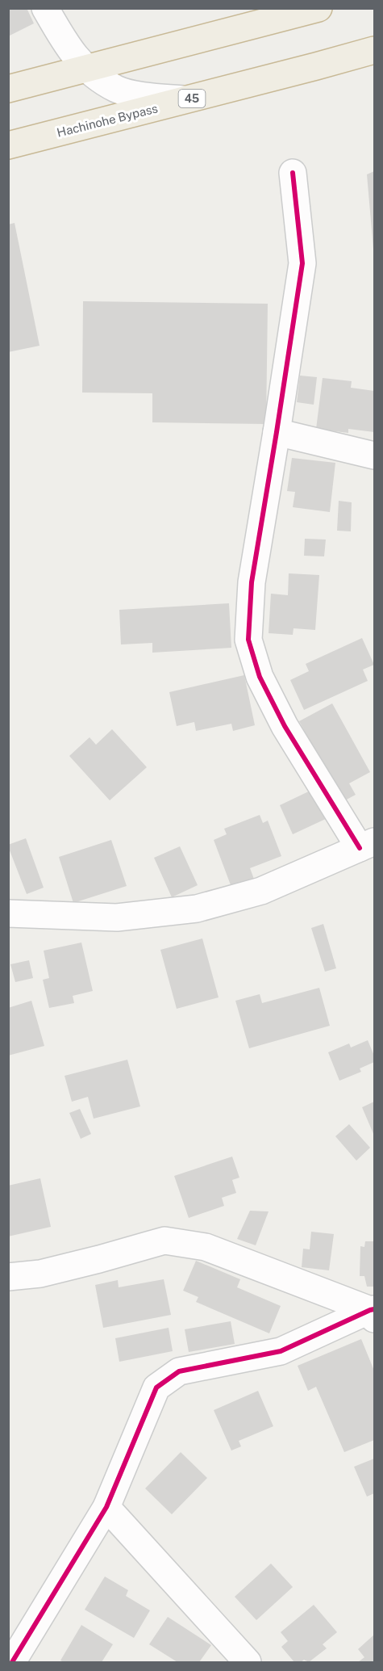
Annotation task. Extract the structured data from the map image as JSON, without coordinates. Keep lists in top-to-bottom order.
{
  "streets": {
    "highway": ["45", "Hachinohe Bypass"]
  }
}
